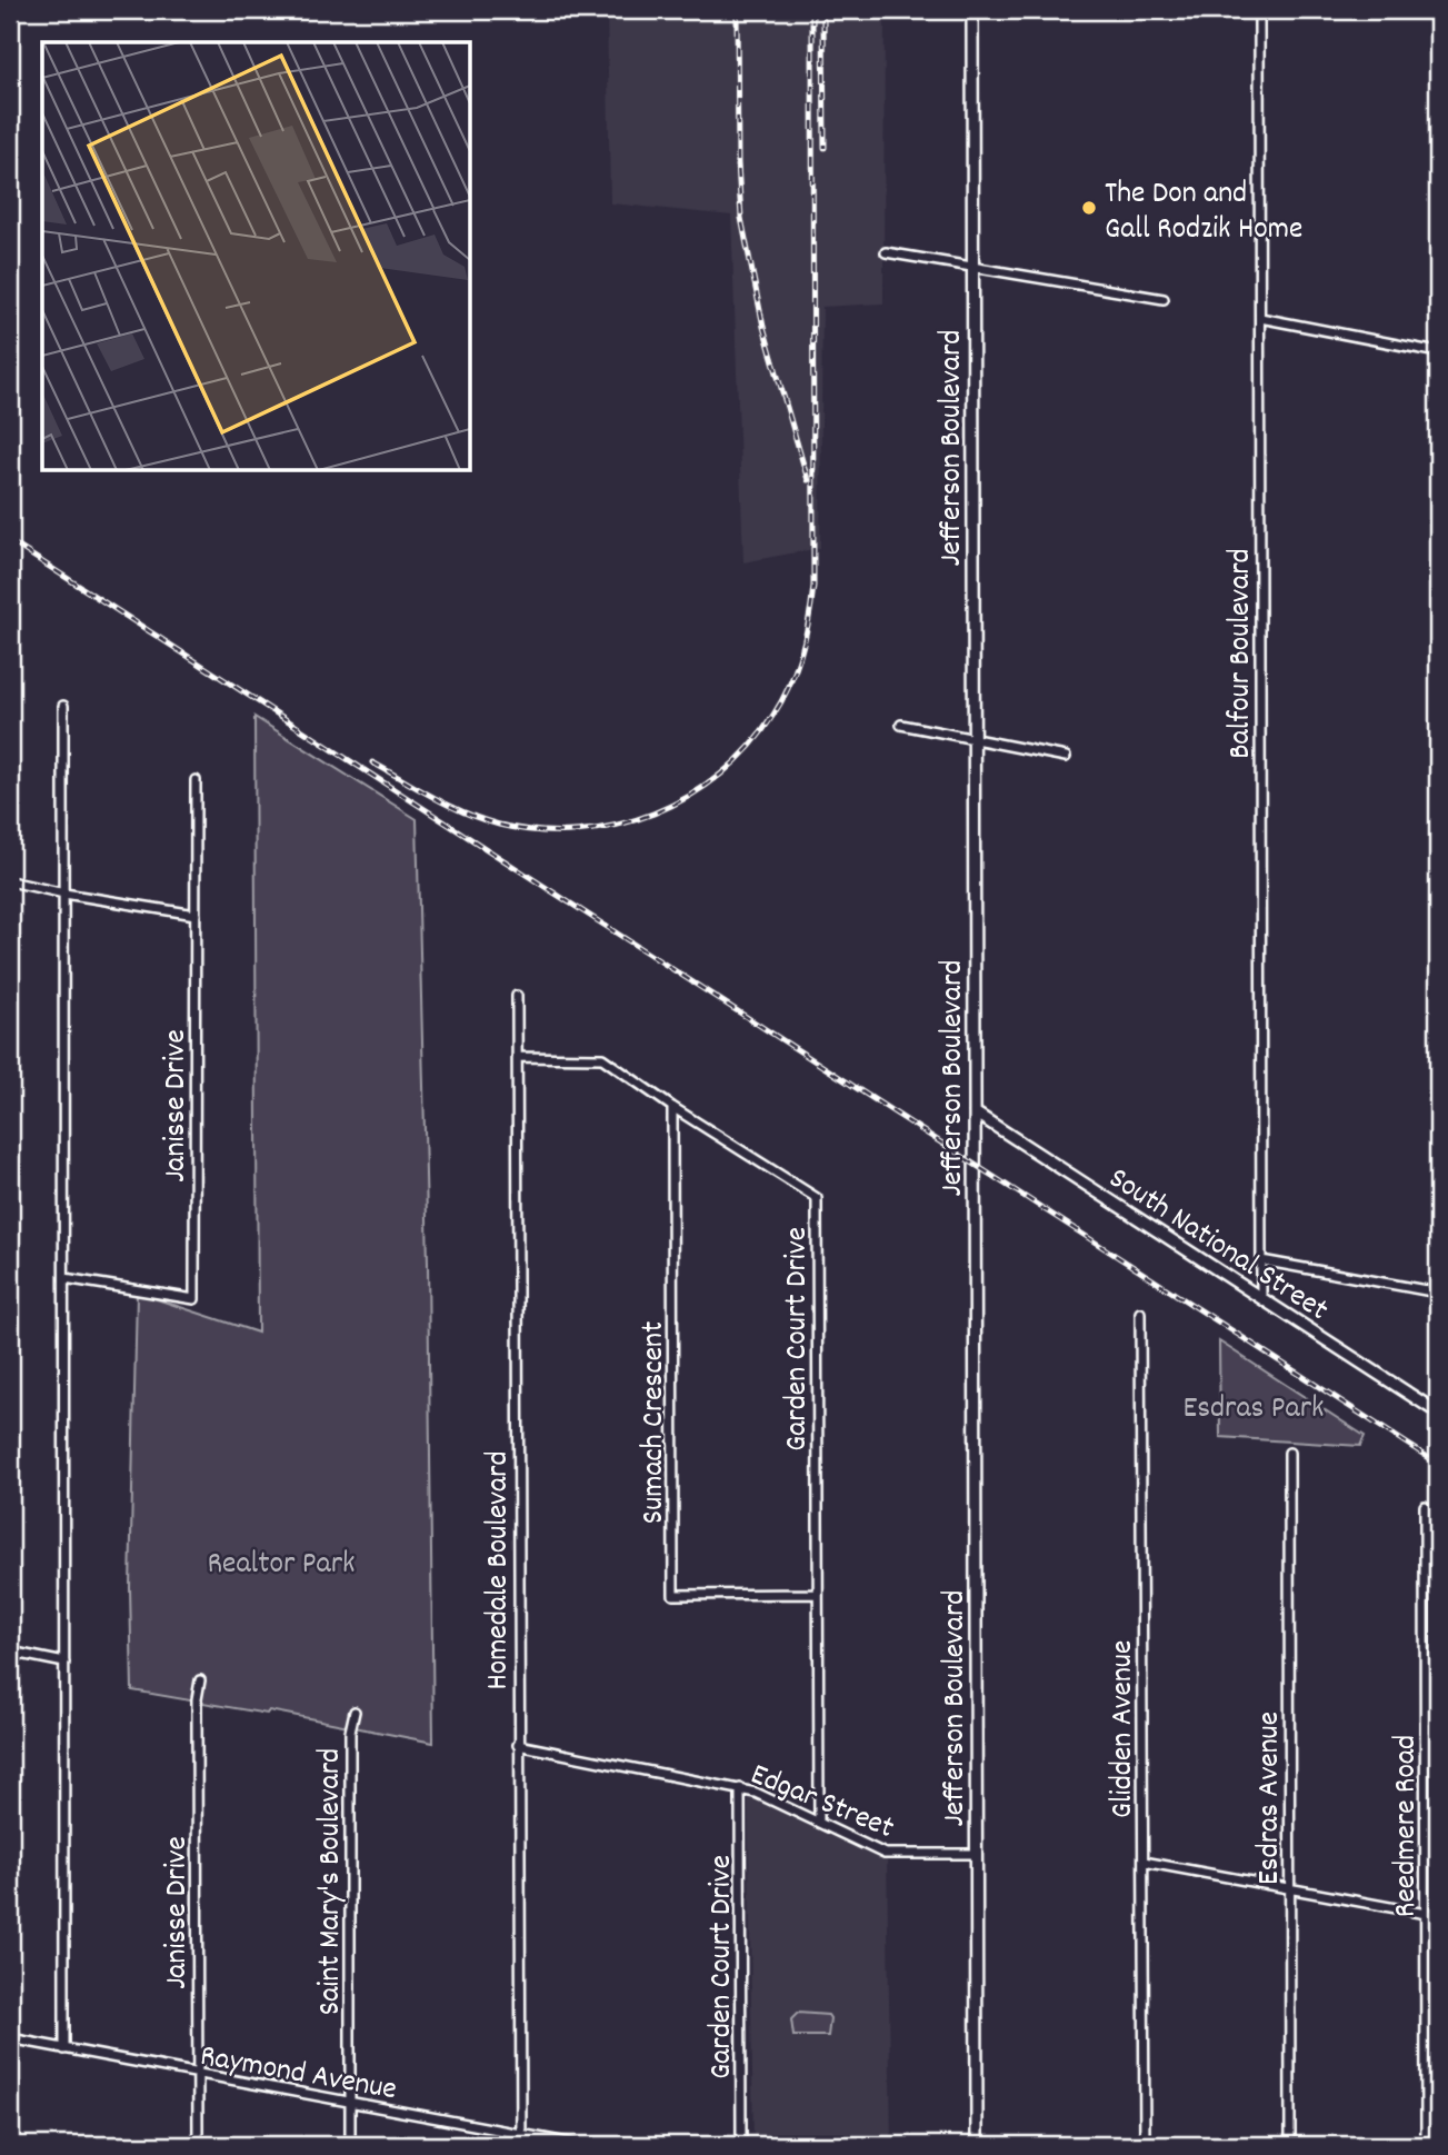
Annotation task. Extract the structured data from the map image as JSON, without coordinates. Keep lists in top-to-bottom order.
{
  "streets": {
    "street": [
      "Jefferson Boulevard",
      "Balfour Boulevard",
      "Janisse Drive",
      "South National Street",
      "Garden Court Drive",
      "Sumach Crescent",
      "Homedale Boulevard",
      "Glidden Avenue",
      "Edgar Street",
      "Esdras Avenue",
      "Reedmere Road",
      "Saint Mary's Boulevard",
      "Raymond Avenue"
    ]
  },
  "crossings": [
    ["Jefferson Boulevard", "South National Street"],
    ["Jefferson Boulevard", "Edgar Street"],
    ["Balfour Boulevard", "South National Street"],
    ["Janisse Drive", "Raymond Avenue"],
    ["Garden Court Drive", "Sumach Crescent"],
    ["Garden Court Drive", "Homedale Boulevard"],
    ["Garden Court Drive", "Edgar Street"],
    ["Homedale Boulevard", "Edgar Street"],
    ["Homedale Boulevard", "Raymond Avenue"],
    ["Saint Mary's Boulevard", "Raymond Avenue"]
  ],
  "parks": ["Esdras Park", "Realtor Park"],
  "places": ["The Don and Gall Rodzik Home"]
}
